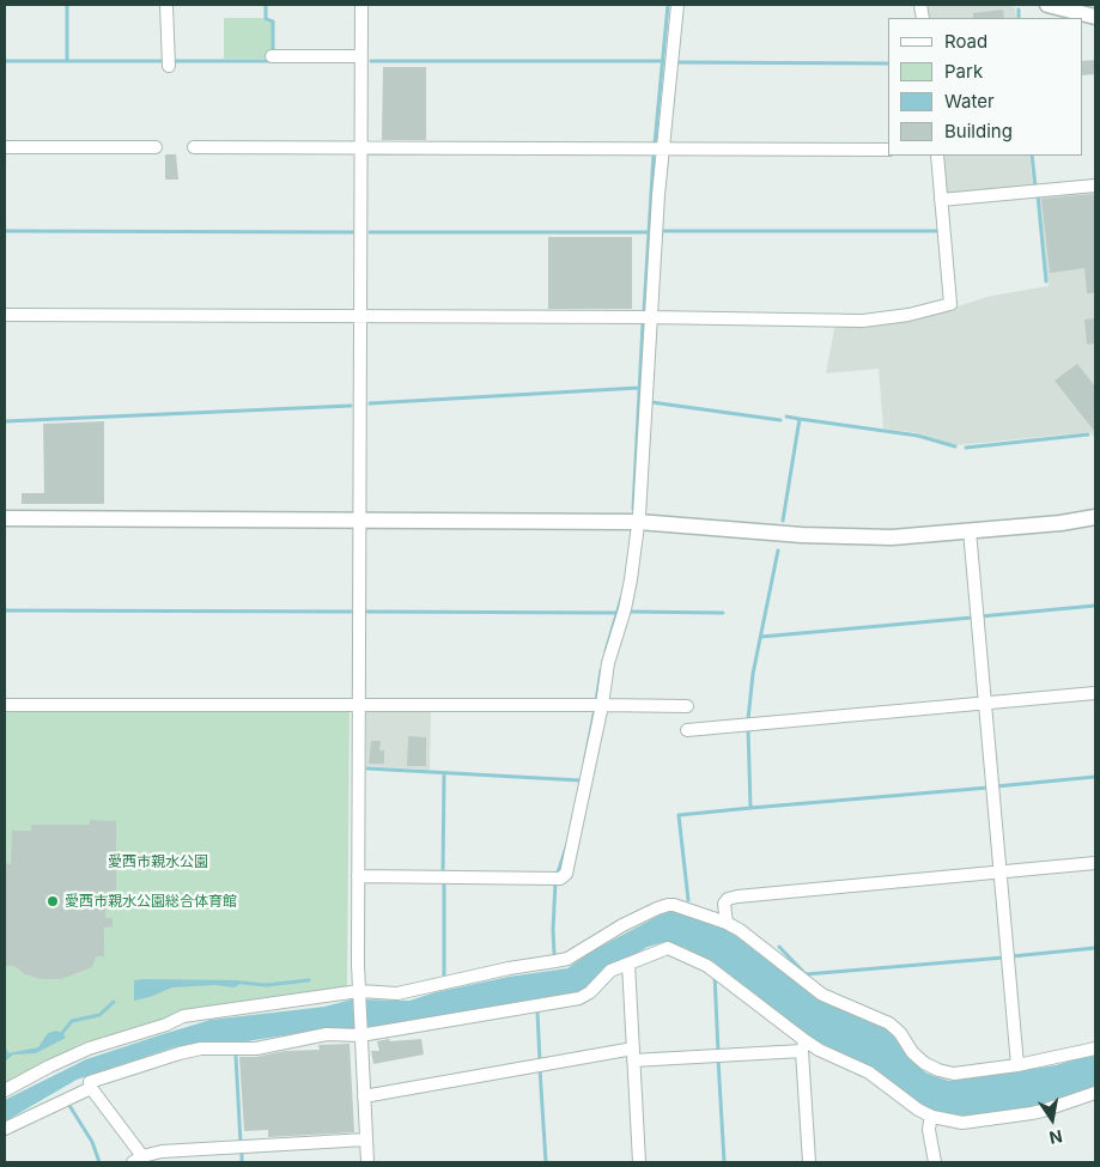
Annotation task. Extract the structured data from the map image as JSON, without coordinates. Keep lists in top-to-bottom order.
{
  "parks": ["愛西市親水公園"],
  "places": ["愛西市親水公園総合体育館"],
  "legend": [
    "Road",
    "Park",
    "Water",
    "Building"
  ],
  "north": "bottom"
}
